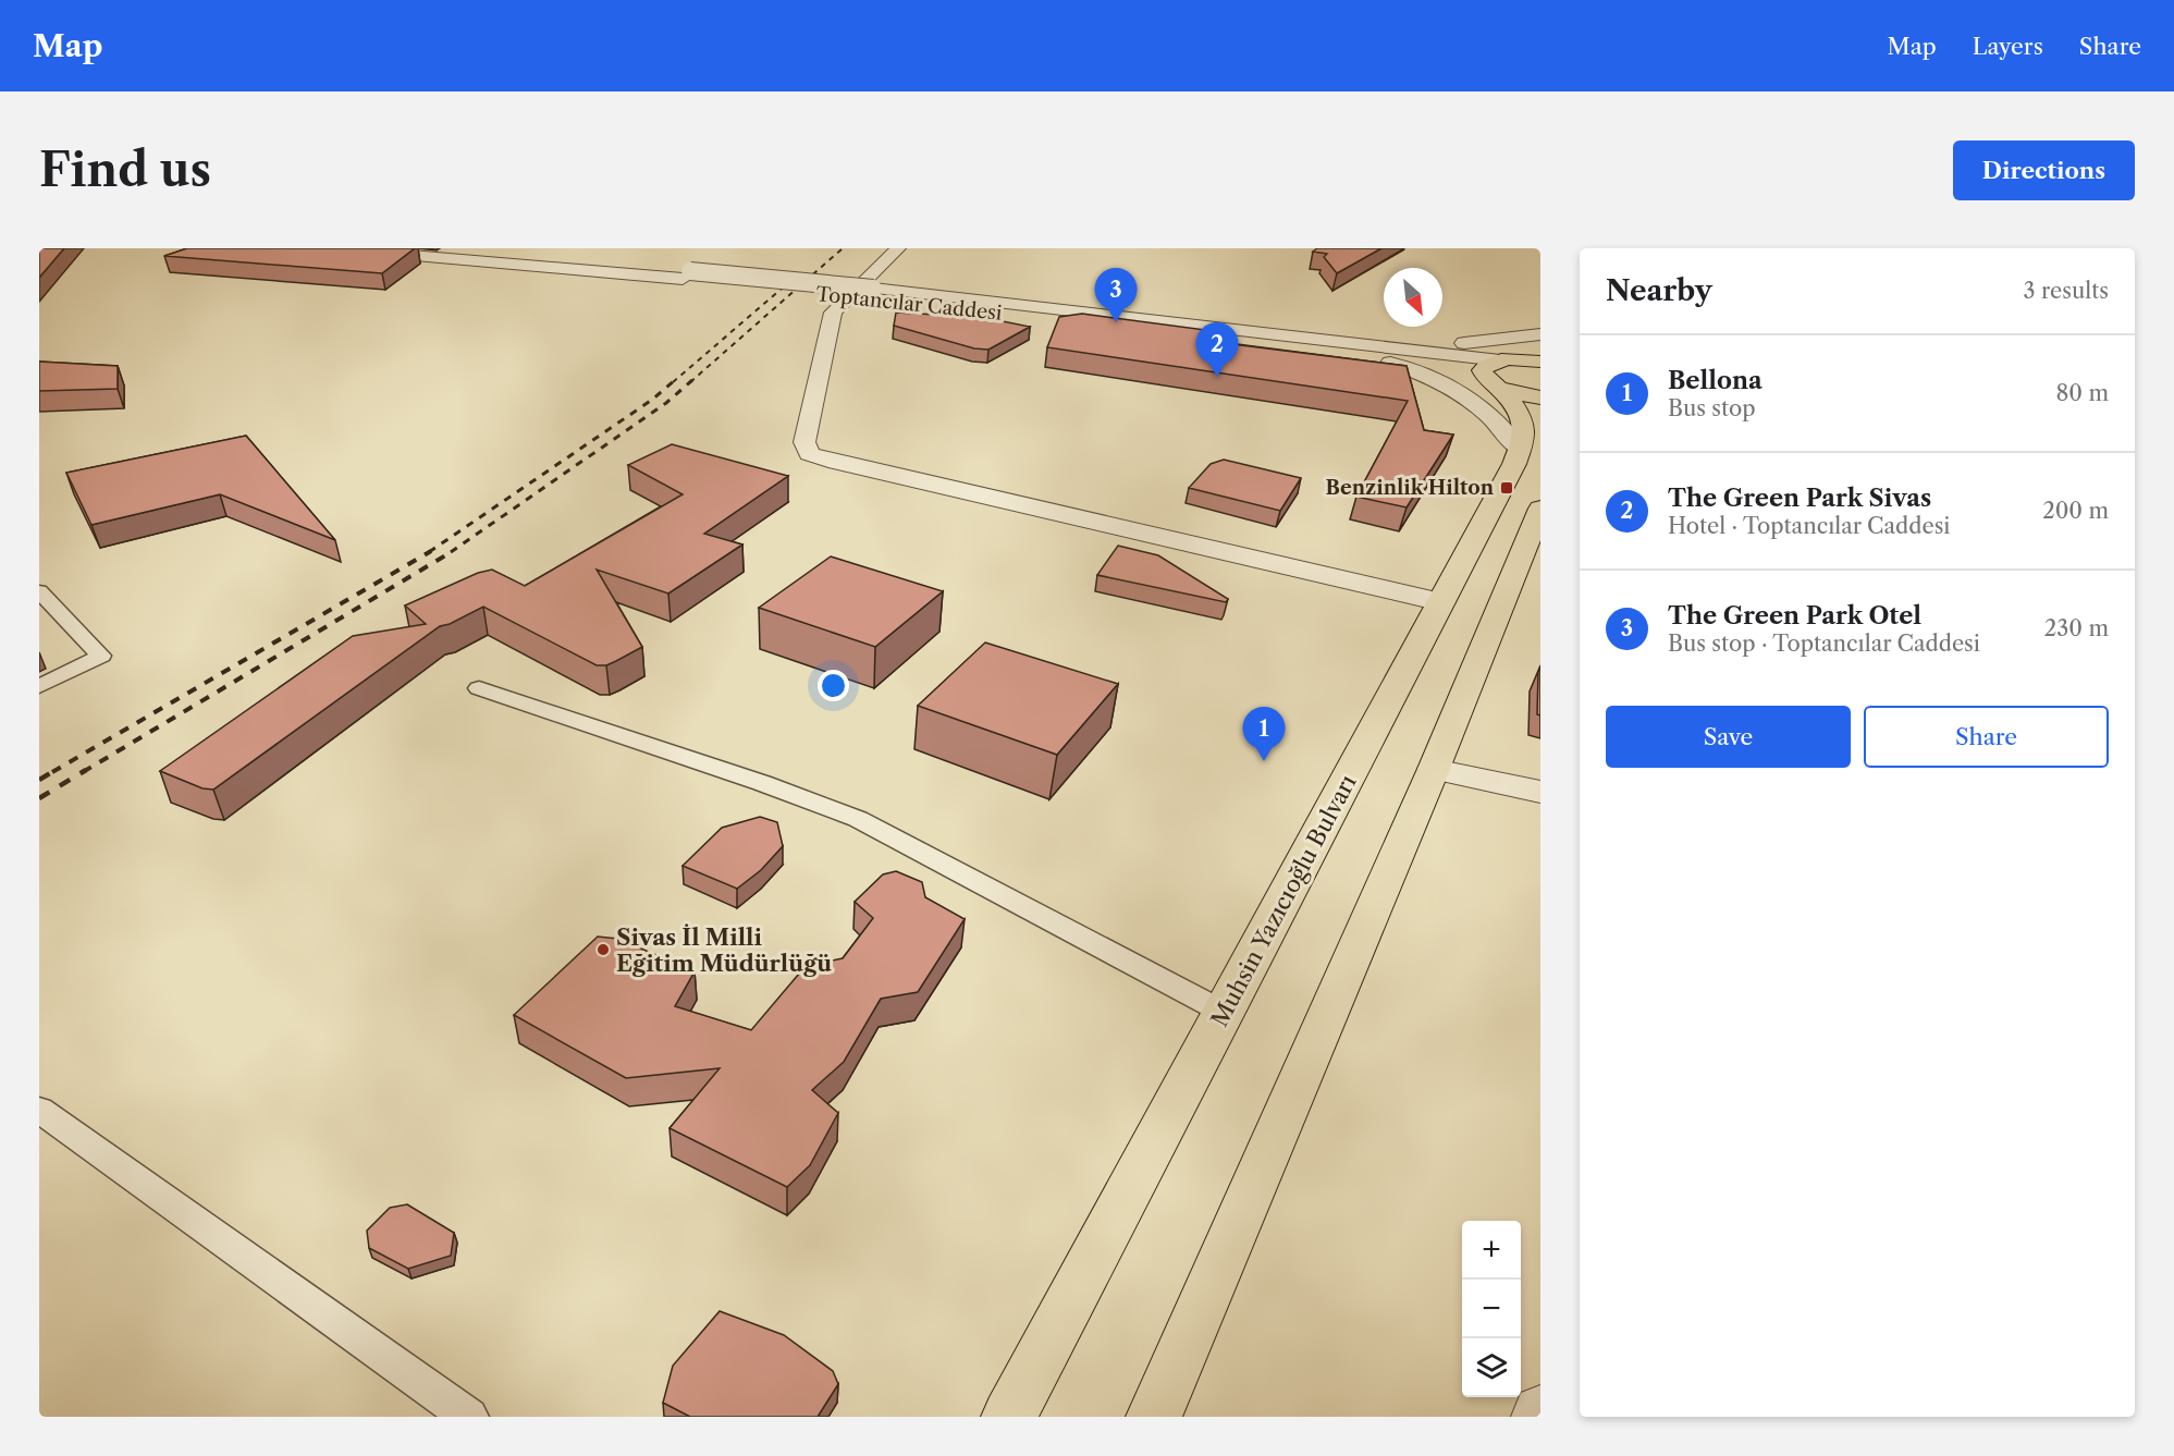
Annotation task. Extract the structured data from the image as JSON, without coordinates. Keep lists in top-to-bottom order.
{
  "streets": {
    "main road": ["Muhsin Yazıcıoğlu Bulvarı"],
    "street": ["Toptancılar Caddesi"]
  },
  "crossings": [
    ["Toptancılar Caddesi", "Muhsin Yazıcıoğlu Bulvarı"]
  ],
  "places": {
    "transit": ["Benzinlik Hilton"],
    "other": ["Sivas İl Milli Eğitim Müdürlüğü"]
  },
  "north": "bottom right",
  "page": {
    "header": "Map",
    "nav": ["Map", "Layers", "Share"],
    "buttons": [
      "Directions",
      ["Save", "Share"]
    ],
    "title": "Find us",
    "heading": ["Nearby", "3 results"],
    "pins": ["3", "2", "1"],
    "list": [
      {
        "mark": "1",
        "name": "Bellona",
        "note": "Bus stop",
        "value": "80 m"
      },
      {
        "mark": "2",
        "name": "The Green Park Sivas",
        "note": "Hotel · Toptancılar Caddesi",
        "value": "200 m"
      },
      {
        "mark": "3",
        "name": "The Green Park Otel",
        "note": "Bus stop · Toptancılar Caddesi",
        "value": "230 m"
      }
    ],
    "map_buttons": ["+", "−"]
  }
}
